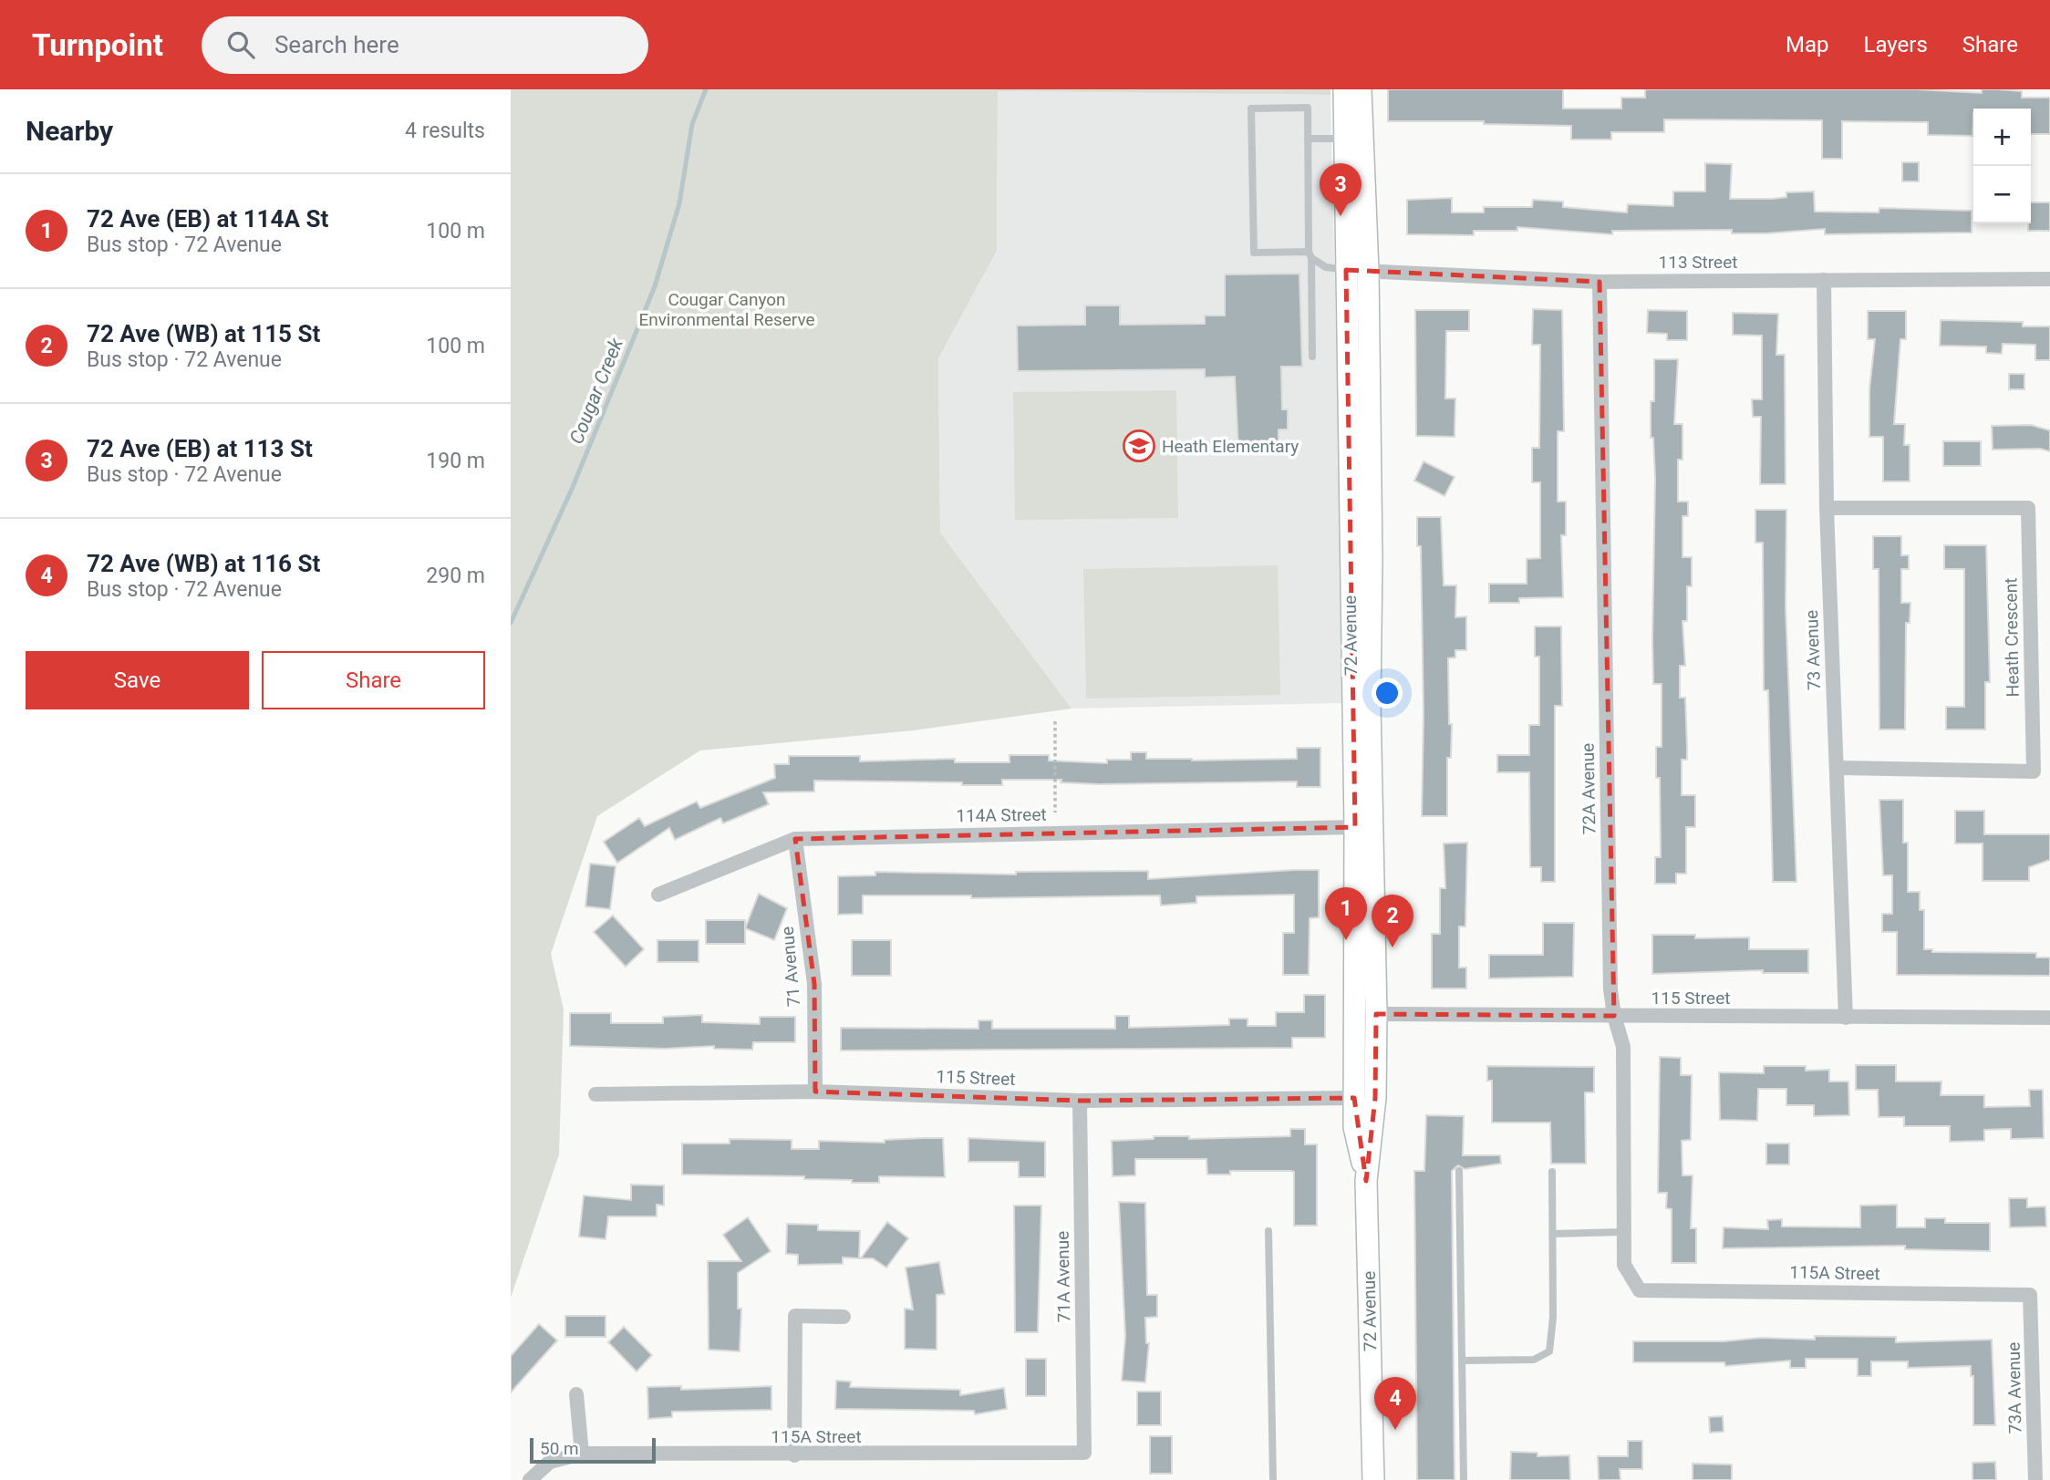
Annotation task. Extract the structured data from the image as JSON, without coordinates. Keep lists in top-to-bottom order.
{
  "streets": {
    "main road": ["72 Avenue"],
    "street": [
      "113 Street",
      "Heath Crescent",
      "73 Avenue",
      "72A Avenue",
      "114A Street",
      "71 Avenue",
      "115 Street",
      "115A Street",
      "71A Avenue",
      "73A Avenue"
    ]
  },
  "crossings": [
    ["113 Street", "72 Avenue"],
    ["113 Street", "73 Avenue"],
    ["113 Street", "72A Avenue"],
    ["72 Avenue", "114A Street"],
    ["72 Avenue", "115 Street"],
    ["Heath Crescent", "73 Avenue"],
    ["73 Avenue", "115 Street"],
    ["72A Avenue", "115 Street"],
    ["72A Avenue", "115A Street"],
    ["114A Street", "71 Avenue"],
    ["71 Avenue", "115 Street"],
    ["115 Street", "71A Avenue"],
    ["115A Street", "71A Avenue"],
    ["115A Street", "73A Avenue"]
  ],
  "water": ["Cougar Creek"],
  "parks": ["Cougar Canyon Environmental Reserve"],
  "places": {
    "school or university": ["Heath Elementary"]
  },
  "scale_bar": "50 m",
  "page": {
    "header": "Turnpoint",
    "search": "Search here",
    "nav": ["Map", "Layers", "Share"],
    "heading": ["Nearby", "4 results"],
    "map_buttons": ["+", "−"],
    "pins": [
      "3",
      "1",
      "2",
      "4"
    ],
    "list": [
      {
        "mark": "1",
        "name": "72 Ave (EB) at 114A St",
        "note": "Bus stop · 72 Avenue",
        "value": "100 m"
      },
      {
        "mark": "2",
        "name": "72 Ave (WB) at 115 St",
        "note": "Bus stop · 72 Avenue",
        "value": "100 m"
      },
      {
        "mark": "3",
        "name": "72 Ave (EB) at 113 St",
        "note": "Bus stop · 72 Avenue",
        "value": "190 m"
      },
      {
        "mark": "4",
        "name": "72 Ave (WB) at 116 St",
        "note": "Bus stop · 72 Avenue",
        "value": "290 m"
      }
    ],
    "buttons": ["Save", "Share"],
    "scale": "50 m"
  }
}
